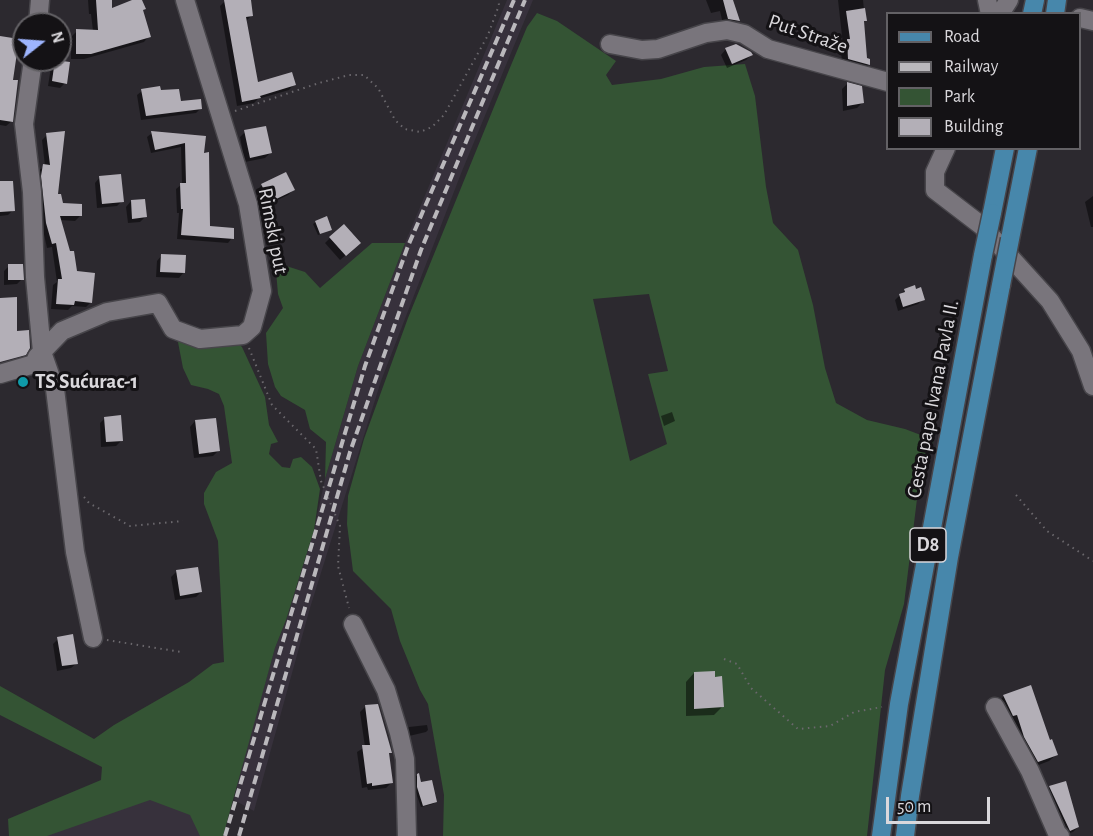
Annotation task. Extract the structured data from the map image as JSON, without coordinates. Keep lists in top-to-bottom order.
{
  "streets": {
    "main road": ["Cesta pape Ivana Pavla II.", "D8"],
    "street": ["Put Straže", "Rimski put"]
  },
  "places": ["TS Sućurac-1"],
  "legend": [
    "Road",
    "Railway",
    "Park",
    "Building"
  ],
  "scale_bar": "50 m",
  "north": "right"
}
